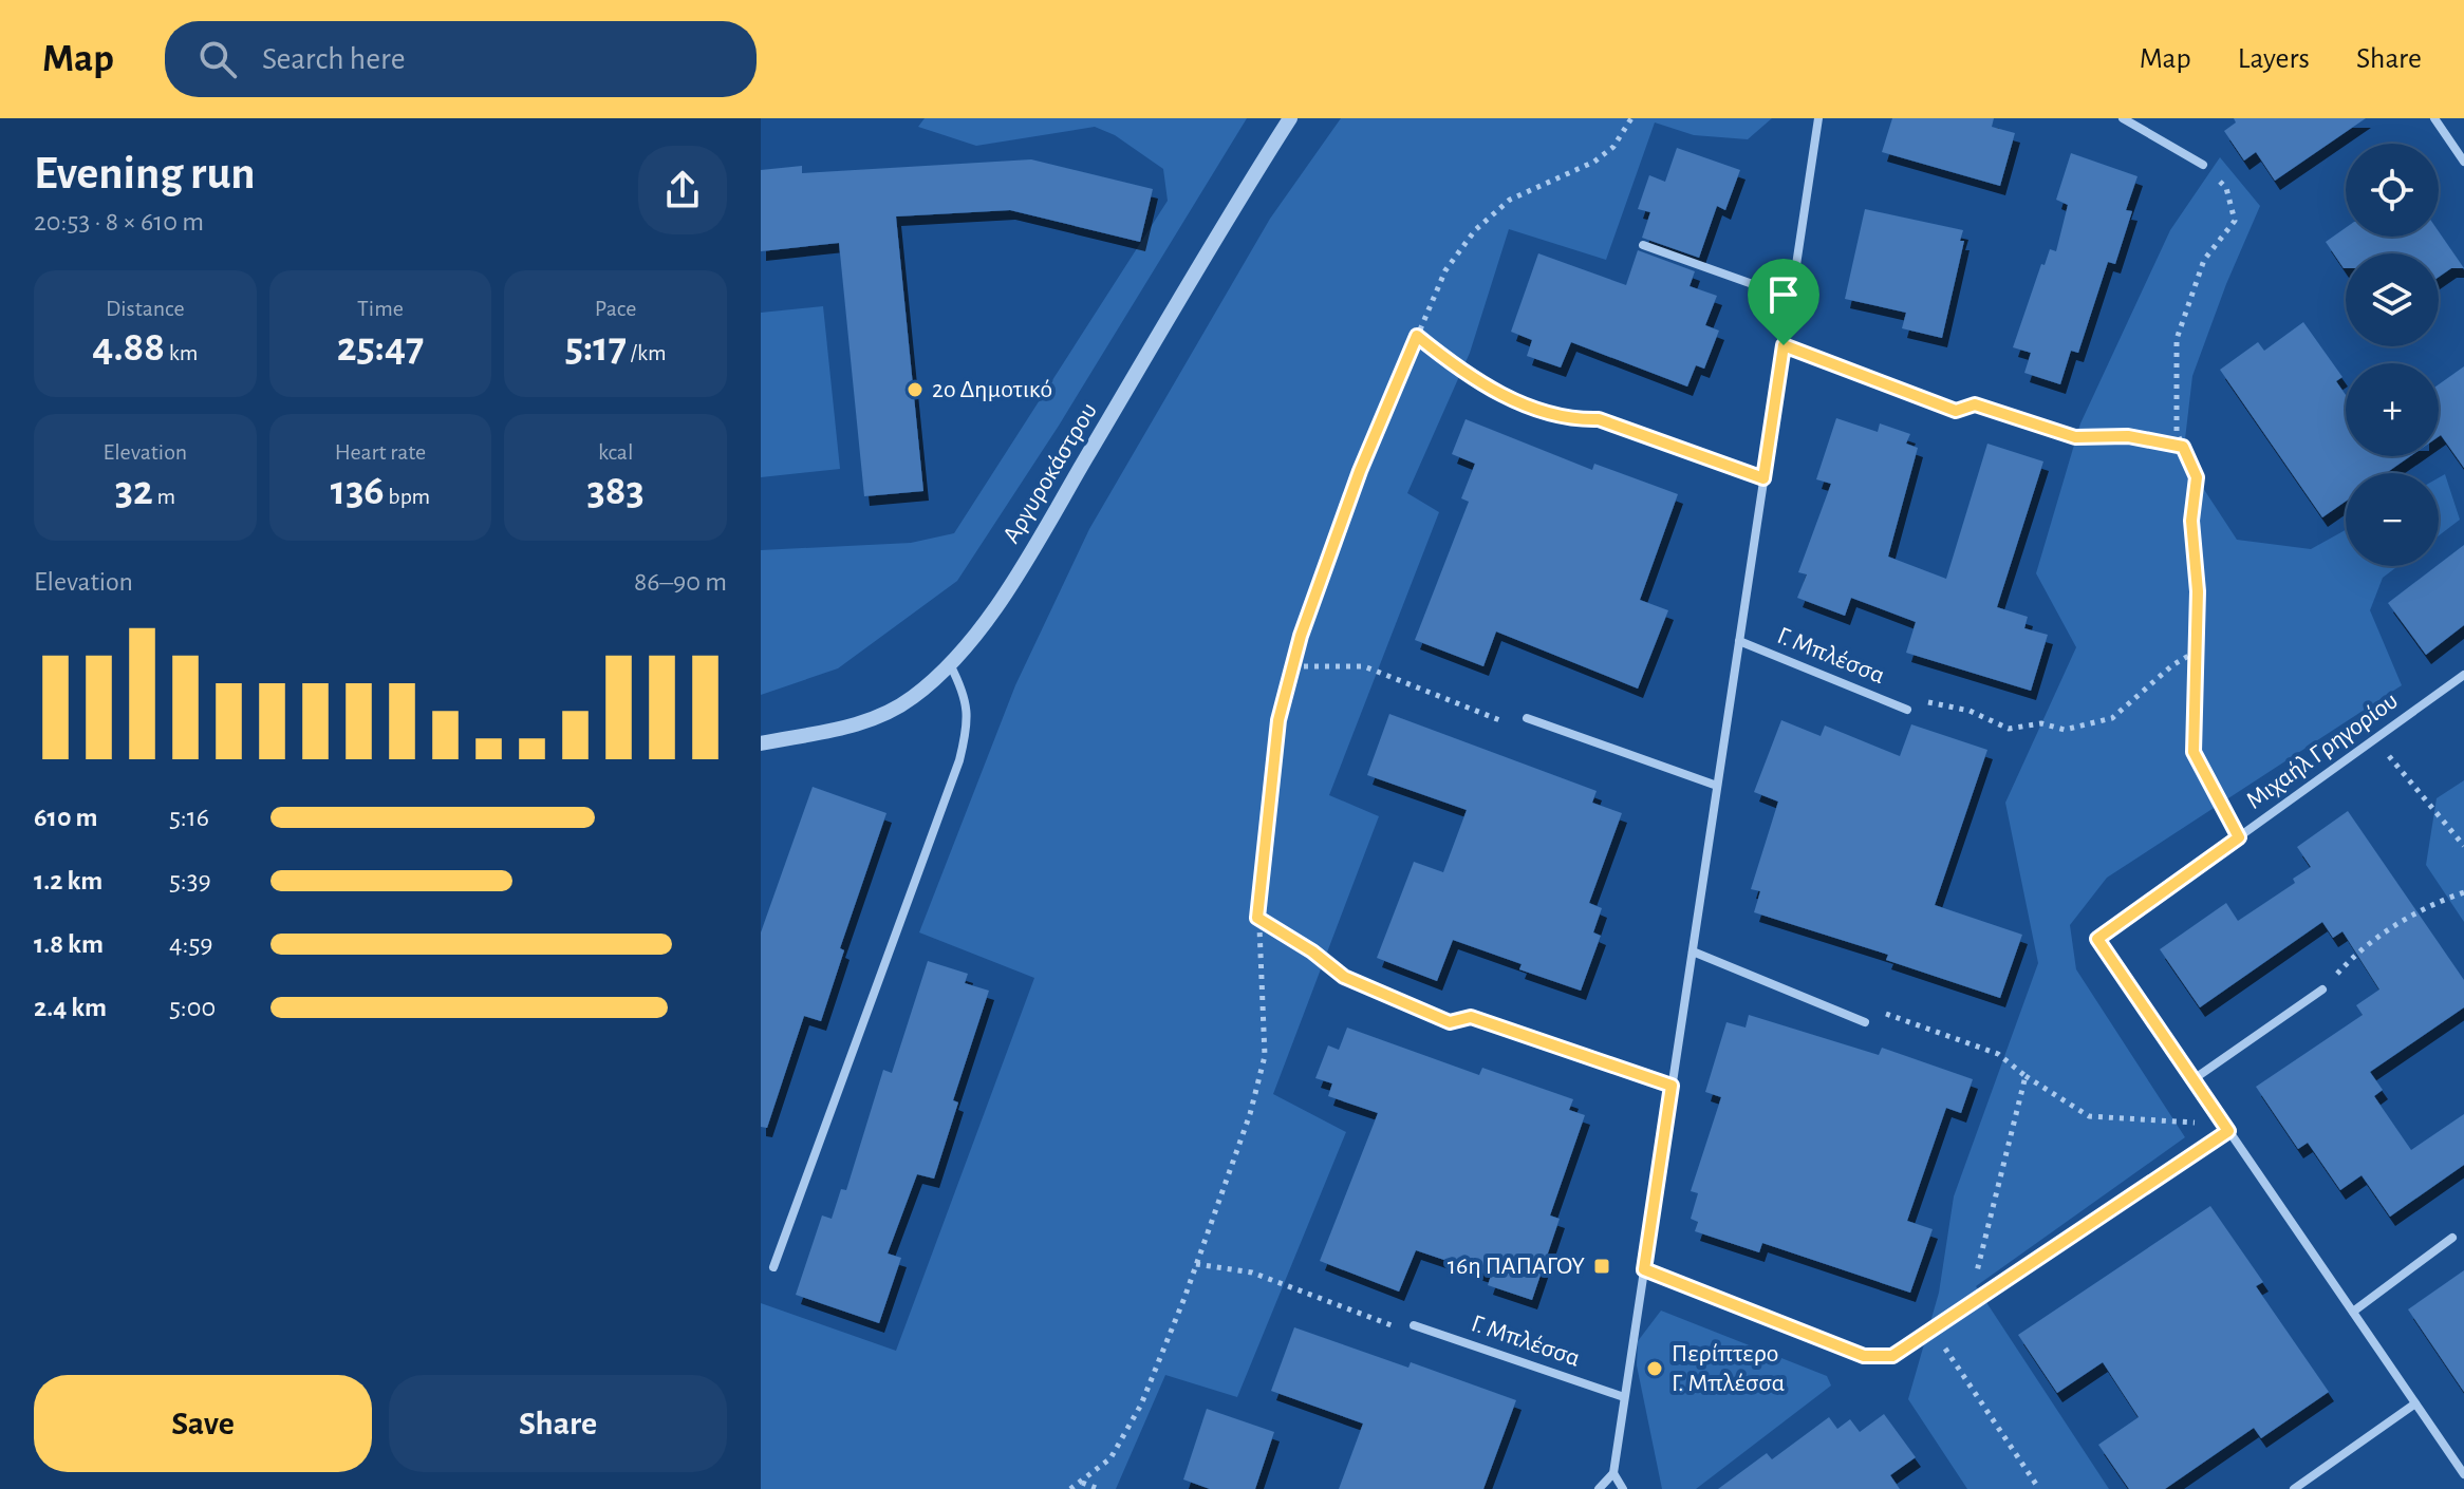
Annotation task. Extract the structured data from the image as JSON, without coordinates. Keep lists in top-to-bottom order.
{
  "streets": {
    "street": ["Αργυροκάστρου", "Γ. Μπλέσσα", "Μιχαήλ Γρηγορίου"]
  },
  "places": {
    "other": ["2ο Δημοτικό", "Περίπτερο Γ. Μπλέσσα"],
    "transit": ["16η ΠΑΠΑΓΟΥ"]
  },
  "page": {
    "header": "Map",
    "search": "Search here",
    "nav": ["Map", "Layers", "Share"],
    "heading": ["Evening run", "20:53 · 8 × 610 m"],
    "map_buttons": ["+", "−"],
    "stats": [
      ["Distance", "4.88 km"],
      ["Time", "25:47"],
      ["Pace", "5:17 /km"],
      ["Elevation", "32 m"],
      ["Heart rate", "136 bpm"],
      ["kcal", "383"]
    ],
    "chart": ["Elevation", "86–90 m"],
    "list": [
      {
        "name": "610 m",
        "note": "5:16"
      },
      {
        "name": "1.2 km",
        "note": "5:39"
      },
      {
        "name": "1.8 km",
        "note": "4:59"
      },
      {
        "name": "2.4 km",
        "note": "5:00"
      }
    ],
    "buttons": ["Save", "Share"]
  }
}
